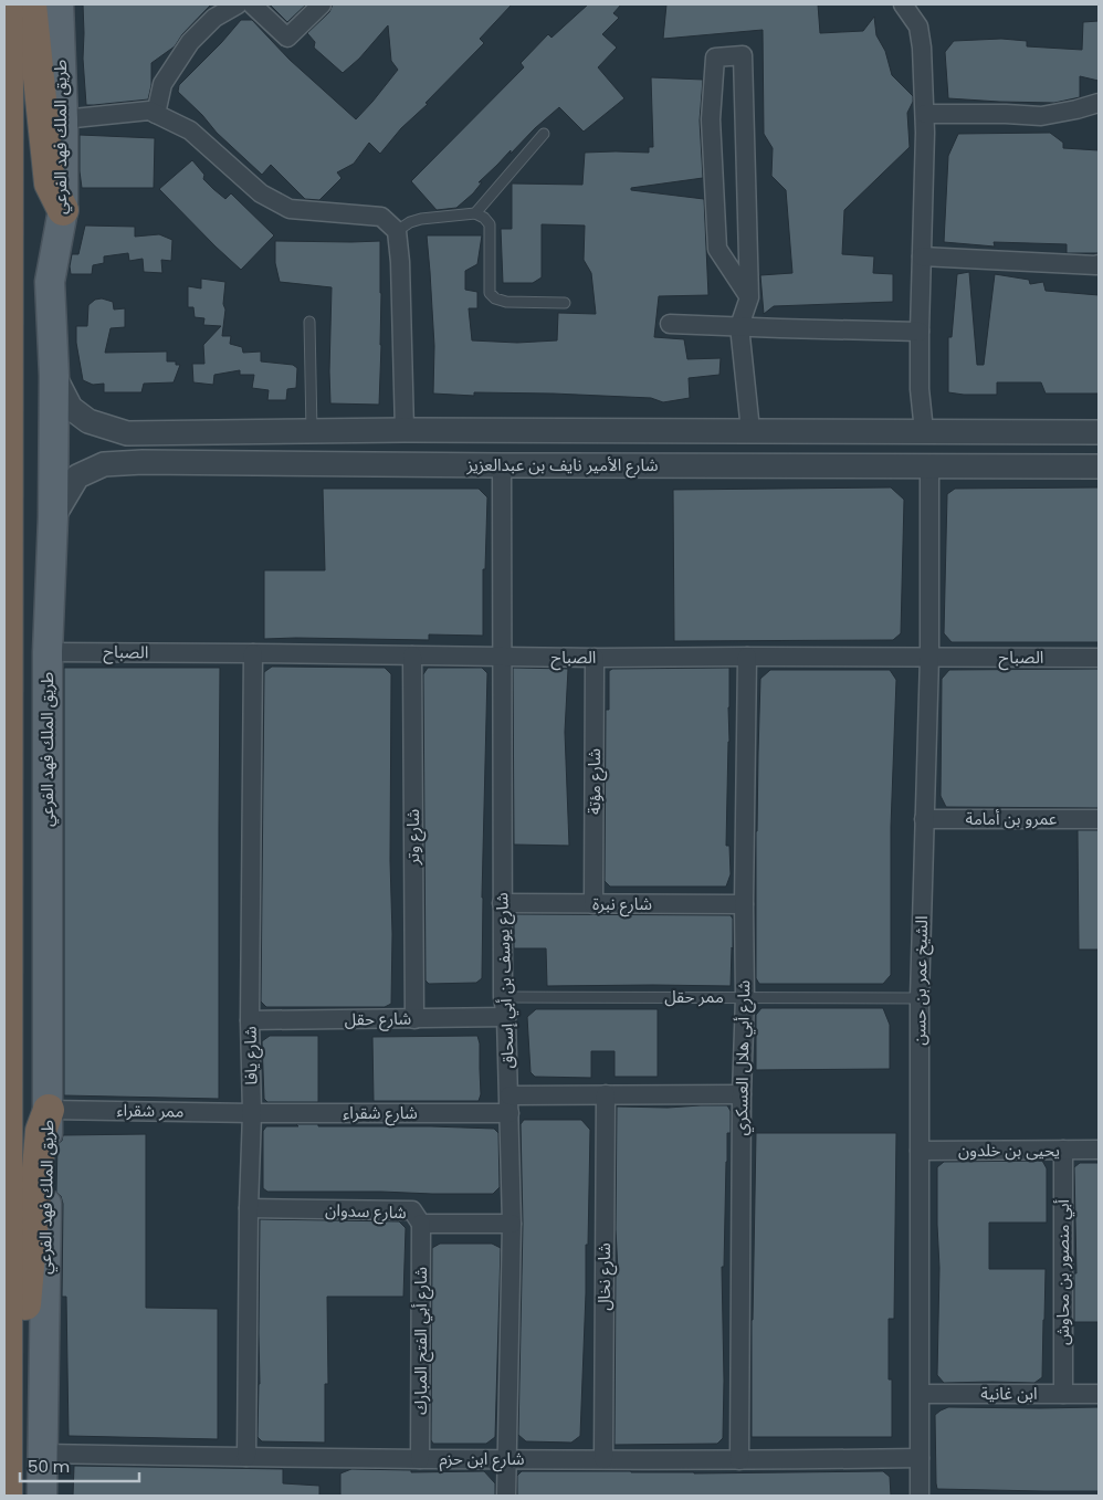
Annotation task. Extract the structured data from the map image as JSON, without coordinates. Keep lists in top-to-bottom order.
{
  "streets": {
    "main road": ["طريق الملك فهد الفرعي"],
    "street": [
      "شارع الأمير نايف بن عبدالعزيز",
      "الصباح",
      "شارع مؤتة",
      "عمرو بن أمامة",
      "شارع وتر",
      "شارع نبرة",
      "شارع يوسف بن أبي إسحاق",
      "الشيخ عمر بن حسن",
      "شارع حقل",
      "شارع يافا",
      "شارع أبي هلال العسكري",
      "ممر شقراء",
      "شارع شقراء",
      "يحيى بن خلدون",
      "شارع سدوان",
      "أبي منصور بن محاوش",
      "شارع نخال",
      "شارع أبي الفتح المبارك",
      "ابن غانية",
      "شارع ابن حزم"
    ],
    "lane": ["ممر حقل"]
  },
  "crossings": [
    ["طريق الملك فهد الفرعي", "شارع الأمير نايف بن عبدالعزيز"],
    ["طريق الملك فهد الفرعي", "الصباح"],
    ["طريق الملك فهد الفرعي", "ممر شقراء"],
    ["طريق الملك فهد الفرعي", "شارع ابن حزم"],
    ["شارع الأمير نايف بن عبدالعزيز", "شارع يوسف بن أبي إسحاق"],
    ["شارع الأمير نايف بن عبدالعزيز", "الشيخ عمر بن حسن"],
    ["الصباح", "شارع مؤتة"],
    ["الصباح", "شارع وتر"],
    ["الصباح", "شارع يوسف بن أبي إسحاق"],
    ["الصباح", "الشيخ عمر بن حسن"],
    ["الصباح", "شارع يافا"],
    ["الصباح", "شارع أبي هلال العسكري"],
    ["شارع مؤتة", "شارع نبرة"],
    ["عمرو بن أمامة", "الشيخ عمر بن حسن"],
    ["شارع وتر", "شارع حقل"],
    ["شارع نبرة", "شارع يوسف بن أبي إسحاق"],
    ["شارع نبرة", "شارع أبي هلال العسكري"],
    ["شارع يوسف بن أبي إسحاق", "ممر حقل"],
    ["شارع يوسف بن أبي إسحاق", "شارع حقل"],
    ["شارع يوسف بن أبي إسحاق", "شارع شقراء"],
    ["شارع يوسف بن أبي إسحاق", "شارع سدوان"],
    ["شارع يوسف بن أبي إسحاق", "شارع ابن حزم"],
    ["الشيخ عمر بن حسن", "ممر حقل"],
    ["الشيخ عمر بن حسن", "يحيى بن خلدون"],
    ["الشيخ عمر بن حسن", "ابن غانية"],
    ["الشيخ عمر بن حسن", "شارع ابن حزم"],
    ["ممر حقل", "شارع أبي هلال العسكري"],
    ["شارع حقل", "شارع يافا"],
    ["شارع يافا", "ممر شقراء"],
    ["شارع يافا", "شارع شقراء"],
    ["شارع يافا", "شارع سدوان"],
    ["شارع يافا", "شارع ابن حزم"],
    ["شارع أبي هلال العسكري", "شارع شقراء"],
    ["شارع أبي هلال العسكري", "شارع ابن حزم"],
    ["ممر شقراء", "شارع شقراء"],
    ["شارع شقراء", "شارع نخال"],
    ["يحيى بن خلدون", "أبي منصور بن محاوش"],
    ["شارع سدوان", "شارع أبي الفتح المبارك"],
    ["أبي منصور بن محاوش", "ابن غانية"],
    ["شارع نخال", "شارع ابن حزم"],
    ["شارع أبي الفتح المبارك", "شارع ابن حزم"]
  ],
  "scale_bar": "50 m"
}
